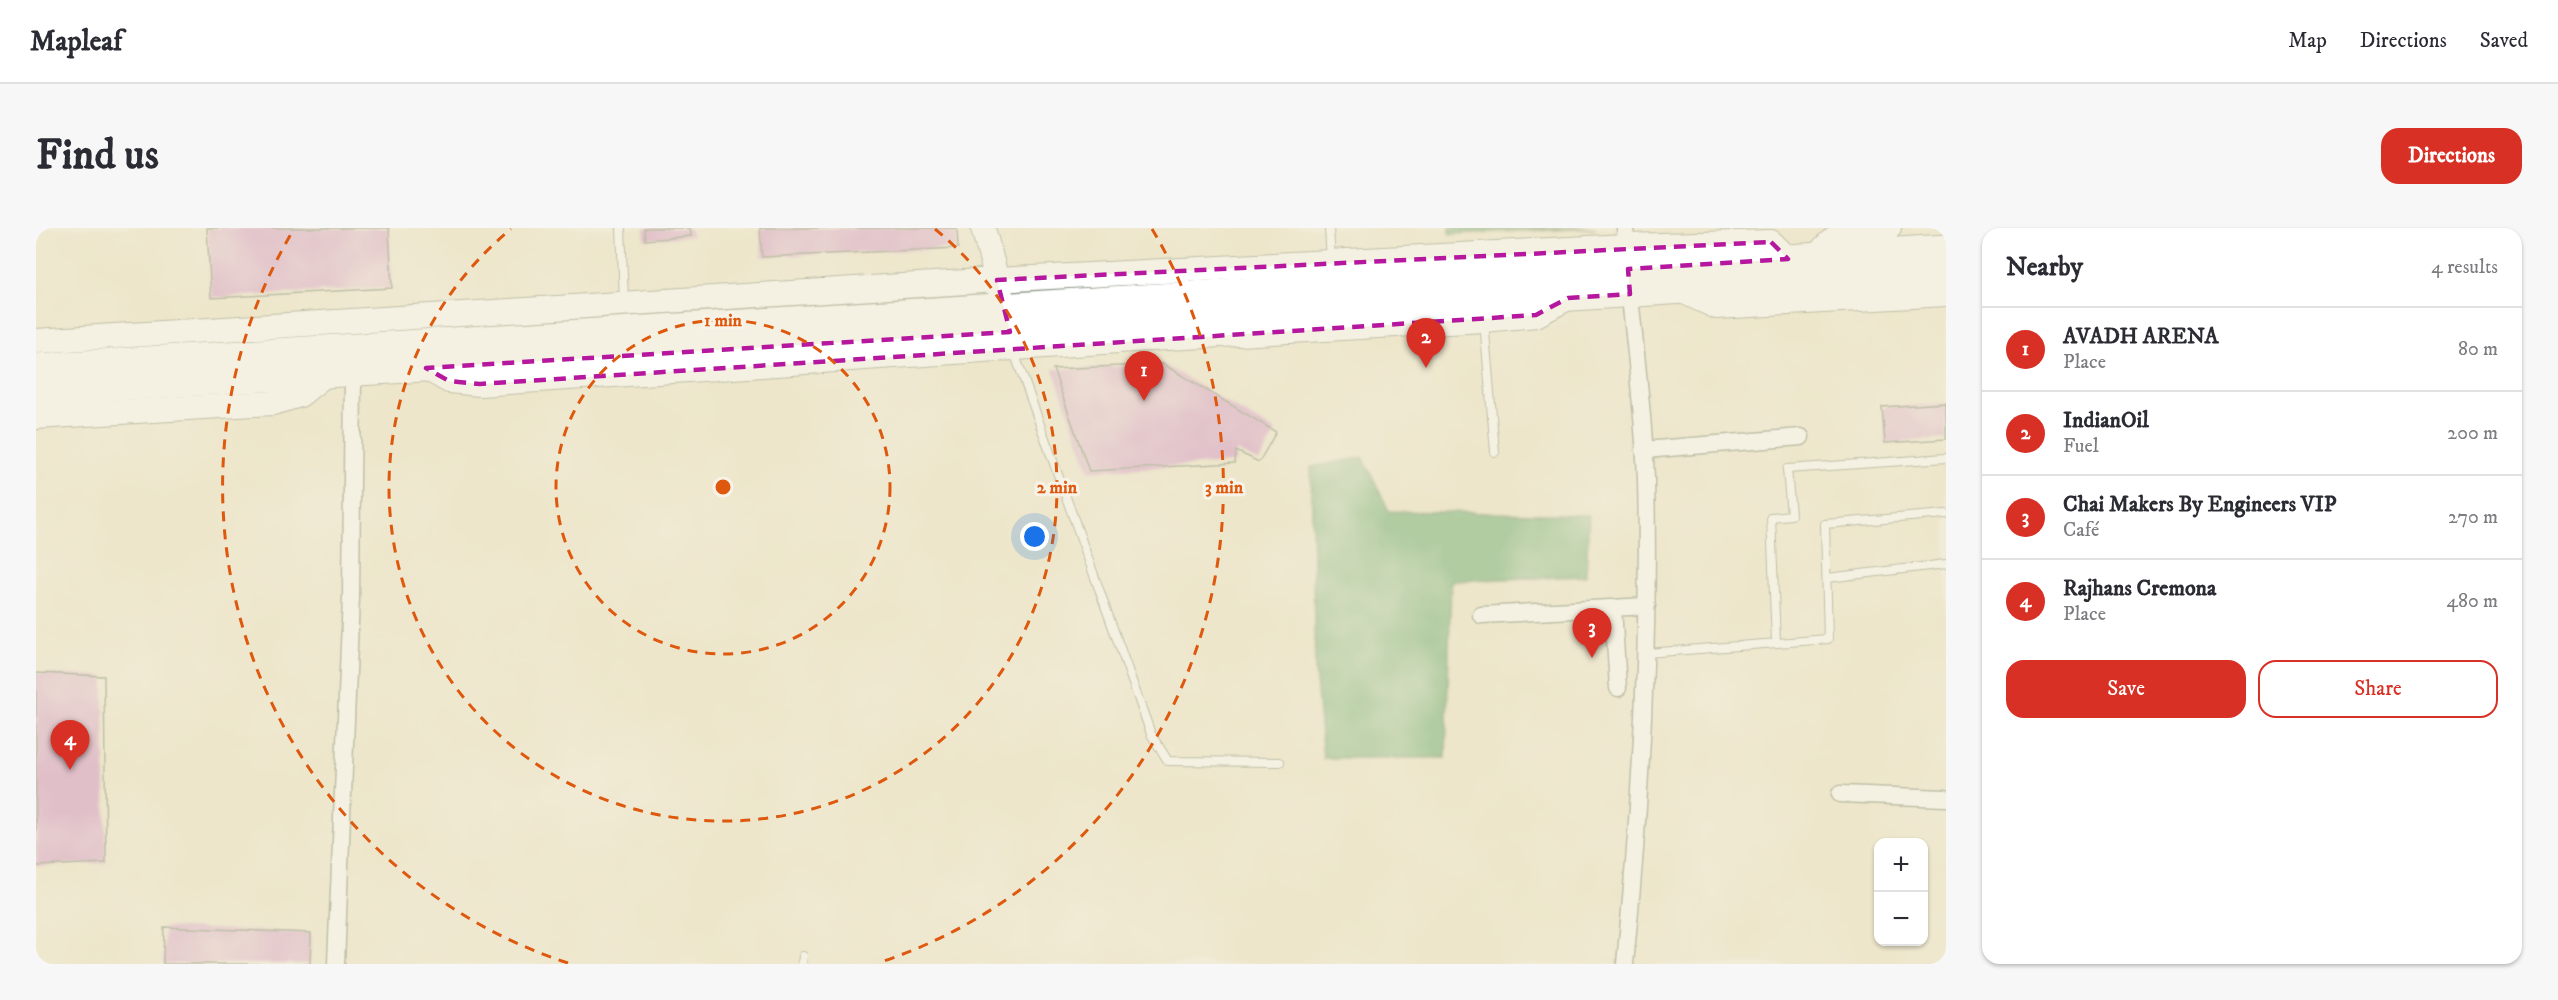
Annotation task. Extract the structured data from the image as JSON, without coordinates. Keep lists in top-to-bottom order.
{
  "page": {
    "header": "Mapleaf",
    "nav": ["Map", "Directions", "Saved"],
    "buttons": [
      "Directions",
      ["Save", "Share"]
    ],
    "title": "Find us",
    "heading": ["Nearby", "4 results"],
    "list": [
      {
        "mark": "1",
        "name": "AVADH ARENA",
        "note": "Place",
        "value": "80 m"
      },
      {
        "mark": "2",
        "name": "IndianOil",
        "note": "Fuel",
        "value": "200 m"
      },
      {
        "mark": "3",
        "name": "Chai Makers By Engineers VIP",
        "note": "Café",
        "value": "270 m"
      },
      {
        "mark": "4",
        "name": "Rajhans Cremona",
        "note": "Place",
        "value": "480 m"
      }
    ],
    "pins": [
      "2",
      "1",
      "3",
      "4"
    ],
    "map_buttons": ["+", "−"]
  },
  "rings": ["1 min", "2 min", "3 min"]
}
